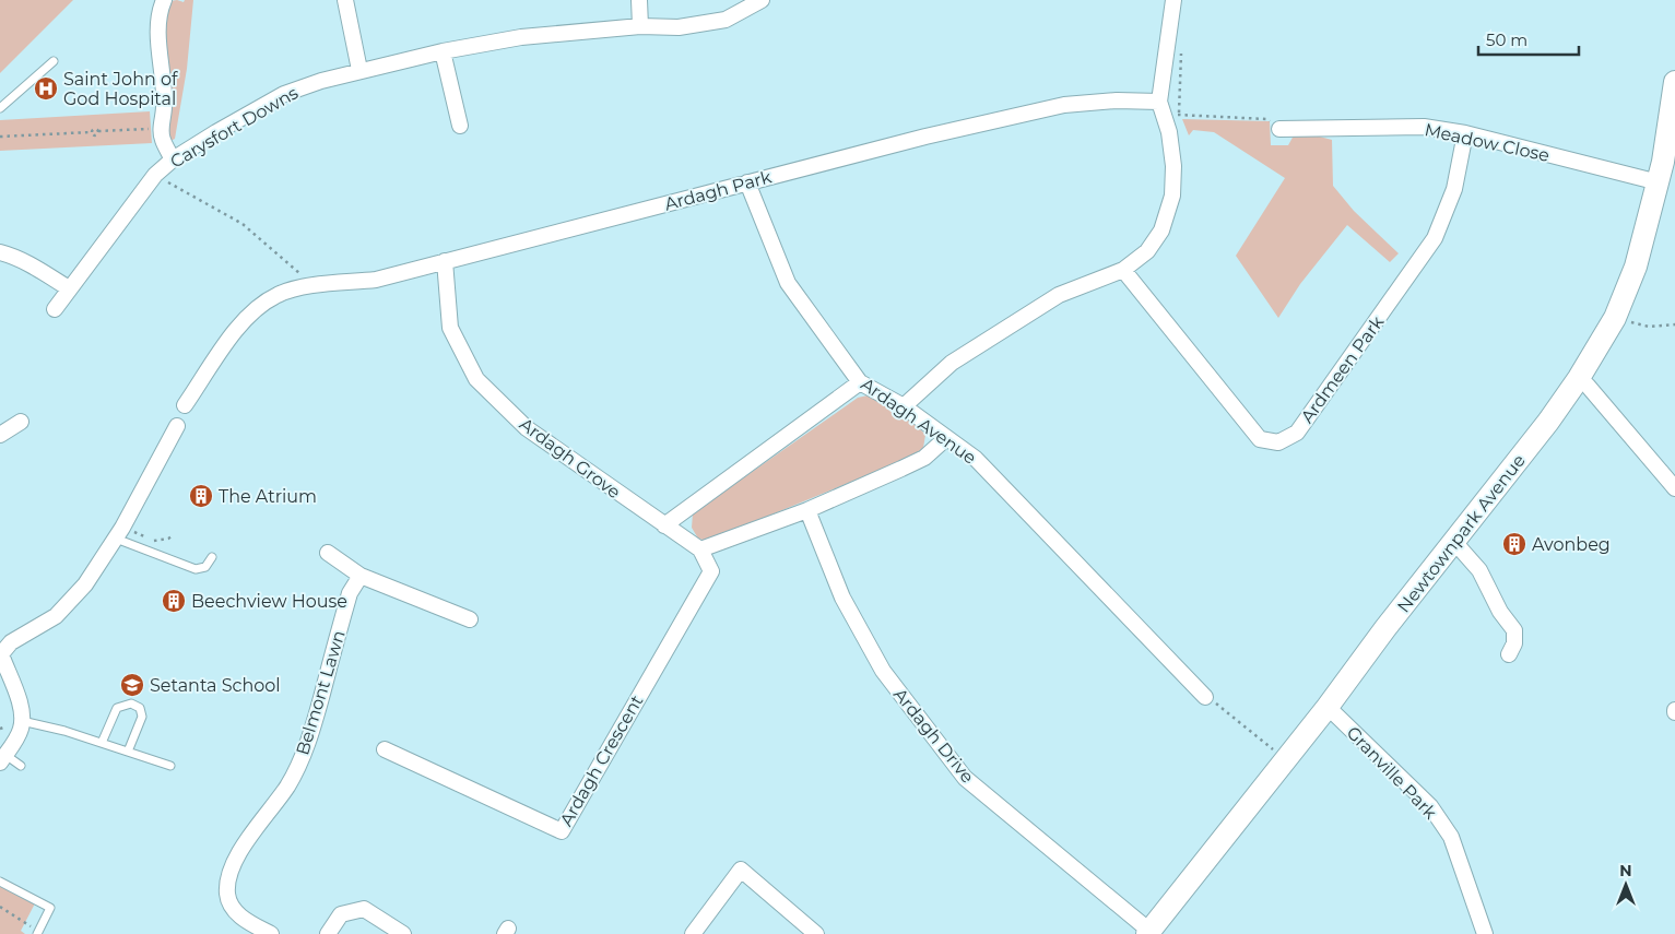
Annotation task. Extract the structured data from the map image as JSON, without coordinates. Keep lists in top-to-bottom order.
{
  "streets": {
    "main road": ["Newtownpark Avenue"],
    "street": [
      "Carysfort Downs",
      "Meadow Close",
      "Ardagh Park",
      "Ardmeen Park",
      "Ardagh Avenue",
      "Ardagh Grove",
      "Belmont Lawn",
      "Ardagh Drive",
      "Ardagh Crescent",
      "Granville Park"
    ]
  },
  "crossings": [
    ["Meadow Close", "Ardmeen Park"],
    ["Meadow Close", "Newtownpark Avenue"],
    ["Ardagh Park", "Ardagh Avenue"],
    ["Ardagh Park", "Ardagh Grove"],
    ["Ardagh Grove", "Ardagh Crescent"],
    ["Newtownpark Avenue", "Ardagh Drive"],
    ["Newtownpark Avenue", "Granville Park"]
  ],
  "places": {
    "hospital": ["Saint John of God Hospital"],
    "building": ["The Atrium", "Avonbeg", "Beechview House"],
    "school or university": ["Setanta School"]
  },
  "scale_bar": "50 m",
  "north": "top"
}
